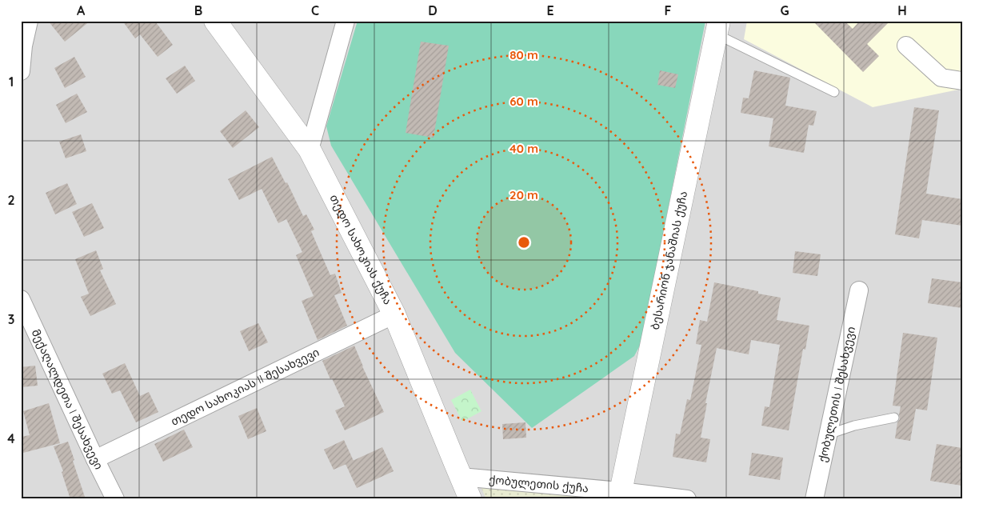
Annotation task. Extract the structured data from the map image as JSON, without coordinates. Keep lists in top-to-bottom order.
{
  "streets": {
    "street": [
      "თედო სახოკიას ქუჩა",
      "ბესარიონ ჯანაშიას ქუჩა",
      "თედო სახოკიას II შესახვევი",
      "ქობულეთის I შესახვევი",
      "მექაღალდეთა I შესახვევი",
      "ქობულეთის ქუჩა"
    ]
  },
  "crossings": [
    ["თედო სახოკიას ქუჩა", "თედო სახოკიას II შესახვევი"],
    ["თედო სახოკიას ქუჩა", "ქობულეთის ქუჩა"],
    ["ბესარიონ ჯანაშიას ქუჩა", "ქობულეთის ქუჩა"],
    ["თედო სახოკიას II შესახვევი", "მექაღალდეთა I შესახვევი"]
  ],
  "grid": {
    "columns": [
      "A",
      "B",
      "C",
      "D",
      "E",
      "F",
      "G",
      "H"
    ],
    "rows": [
      "1",
      "2",
      "3",
      "4"
    ]
  },
  "rings": [
    "80 m",
    "60 m",
    "40 m",
    "20 m"
  ]
}
